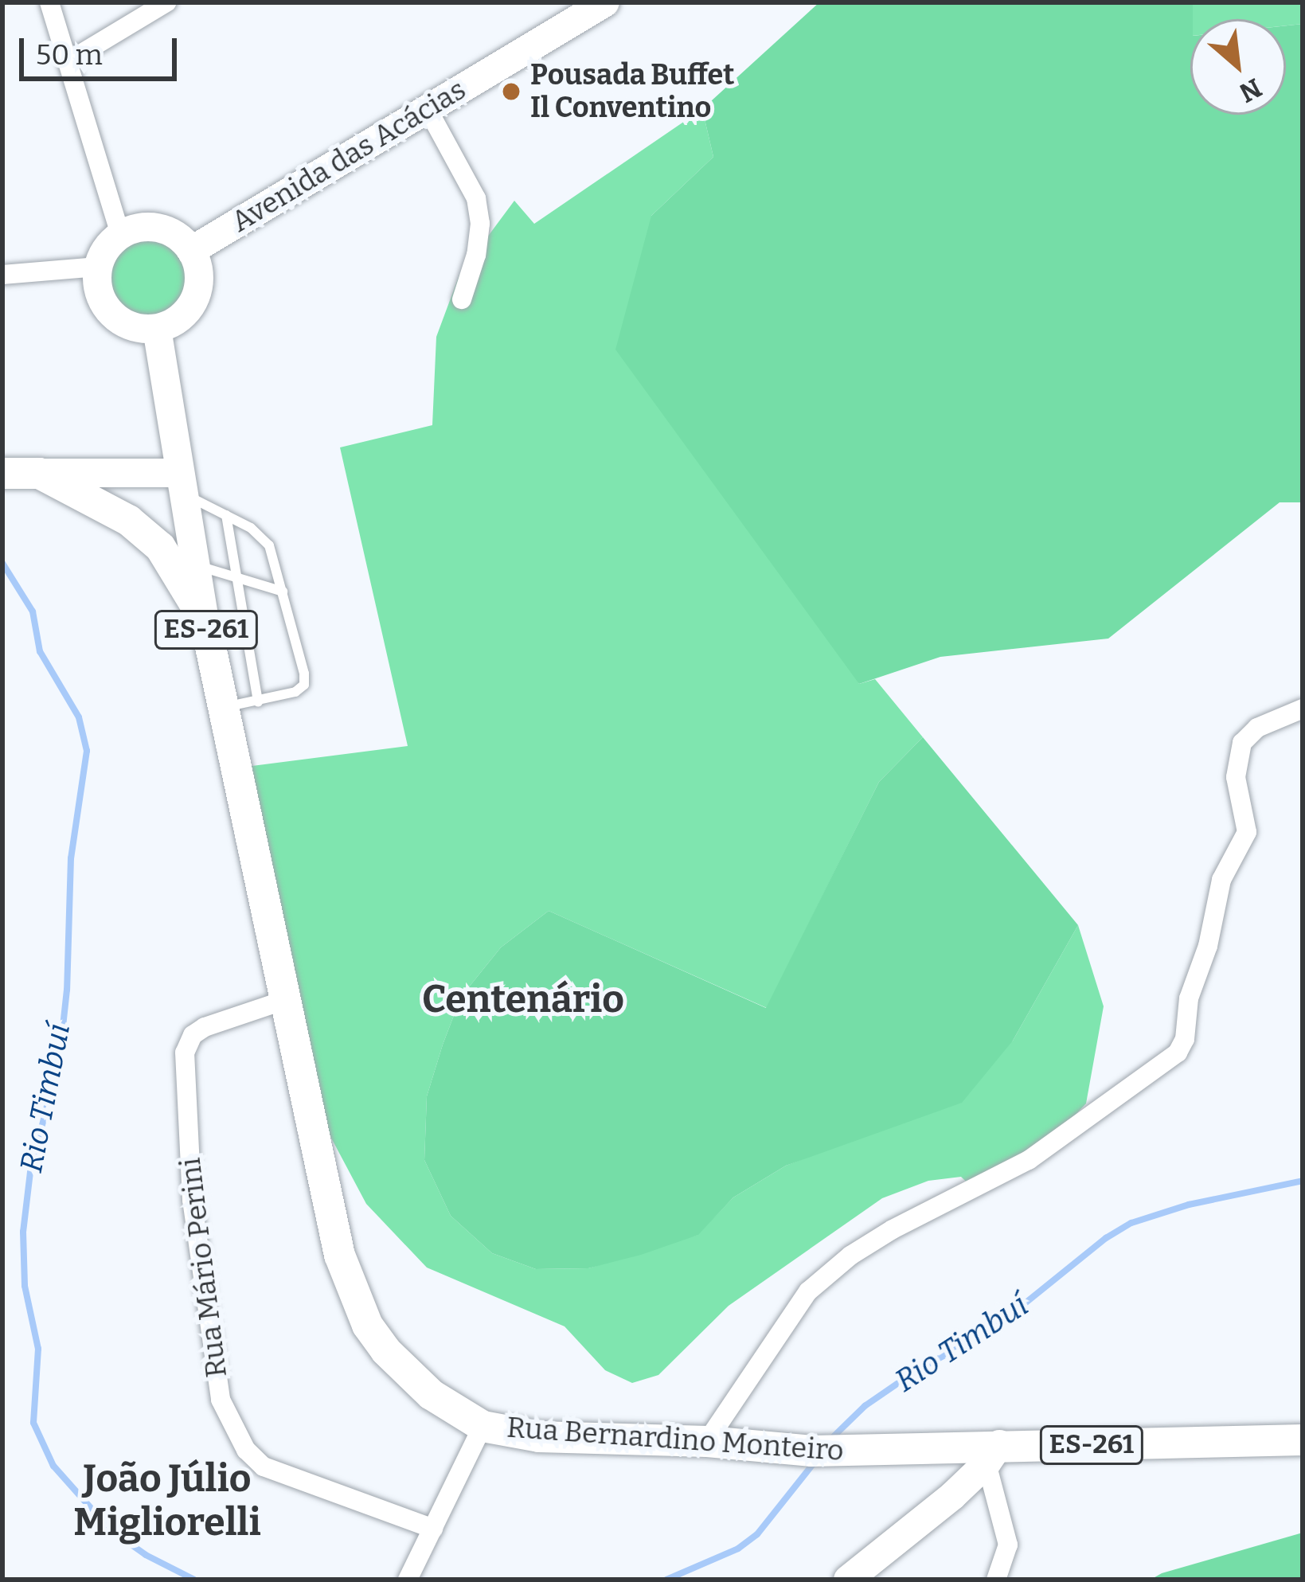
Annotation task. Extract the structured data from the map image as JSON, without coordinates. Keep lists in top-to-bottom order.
{
  "streets": {
    "main road": ["ES-261", "Rua Bernardino Monteiro"],
    "street": ["Avenida das Acácias", "Rua Mário Perini"]
  },
  "crossings": [
    ["ES-261", "Rua Mário Perini"],
    ["ES-261", "Rua Bernardino Monteiro"],
    ["Rua Mário Perini", "Rua Bernardino Monteiro"]
  ],
  "districts": ["Centenário", "João Júlio Migliorelli"],
  "water": ["Rio Timbuí"],
  "places": ["Pousada Buffet Il Conventino"],
  "scale_bar": "50 m",
  "north": "bottom right"
}
